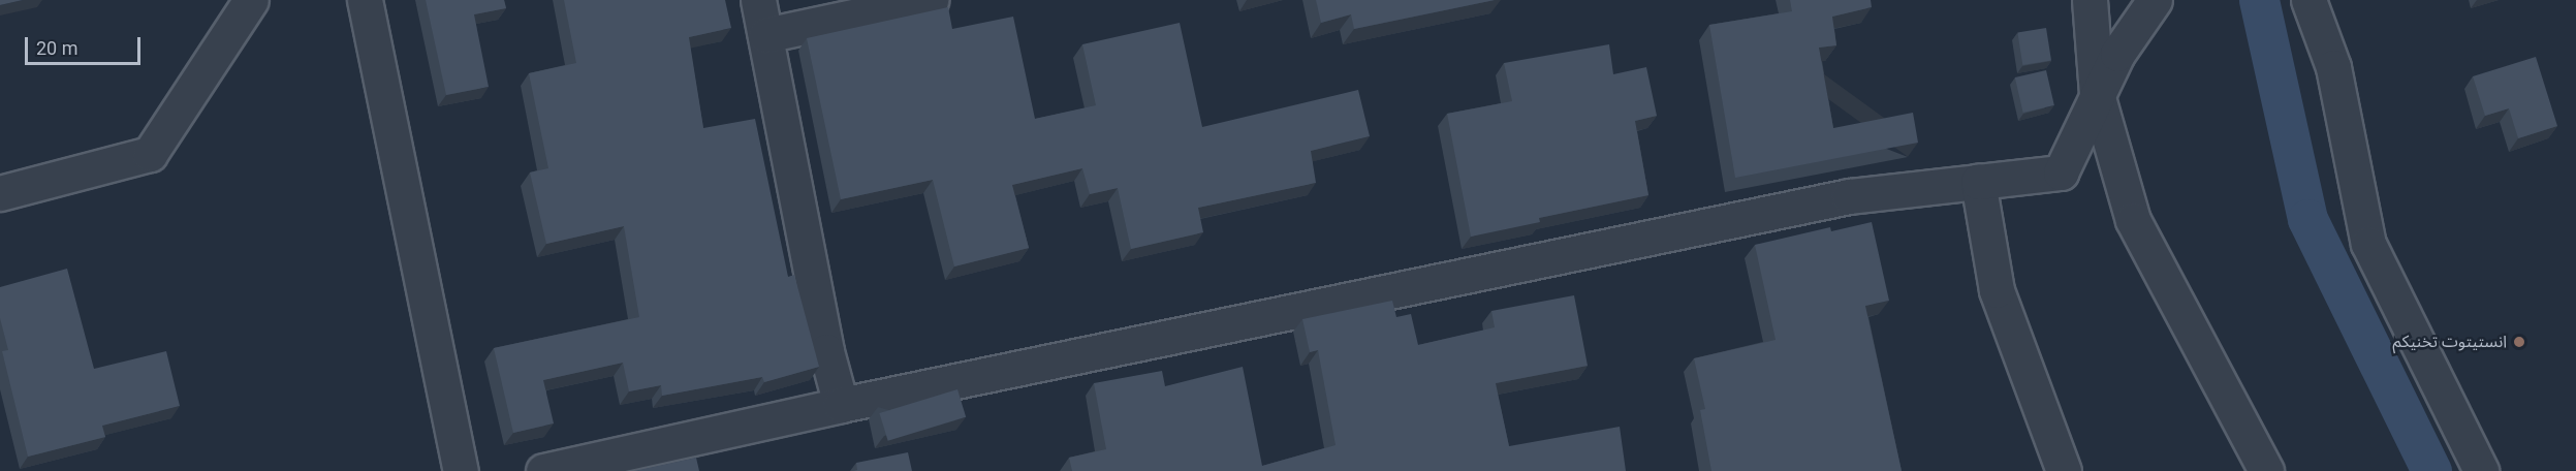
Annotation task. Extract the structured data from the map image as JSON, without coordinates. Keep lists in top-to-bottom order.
{
  "places": ["انستیتوت تخنیکم"],
  "scale_bar": "20 m"
}
